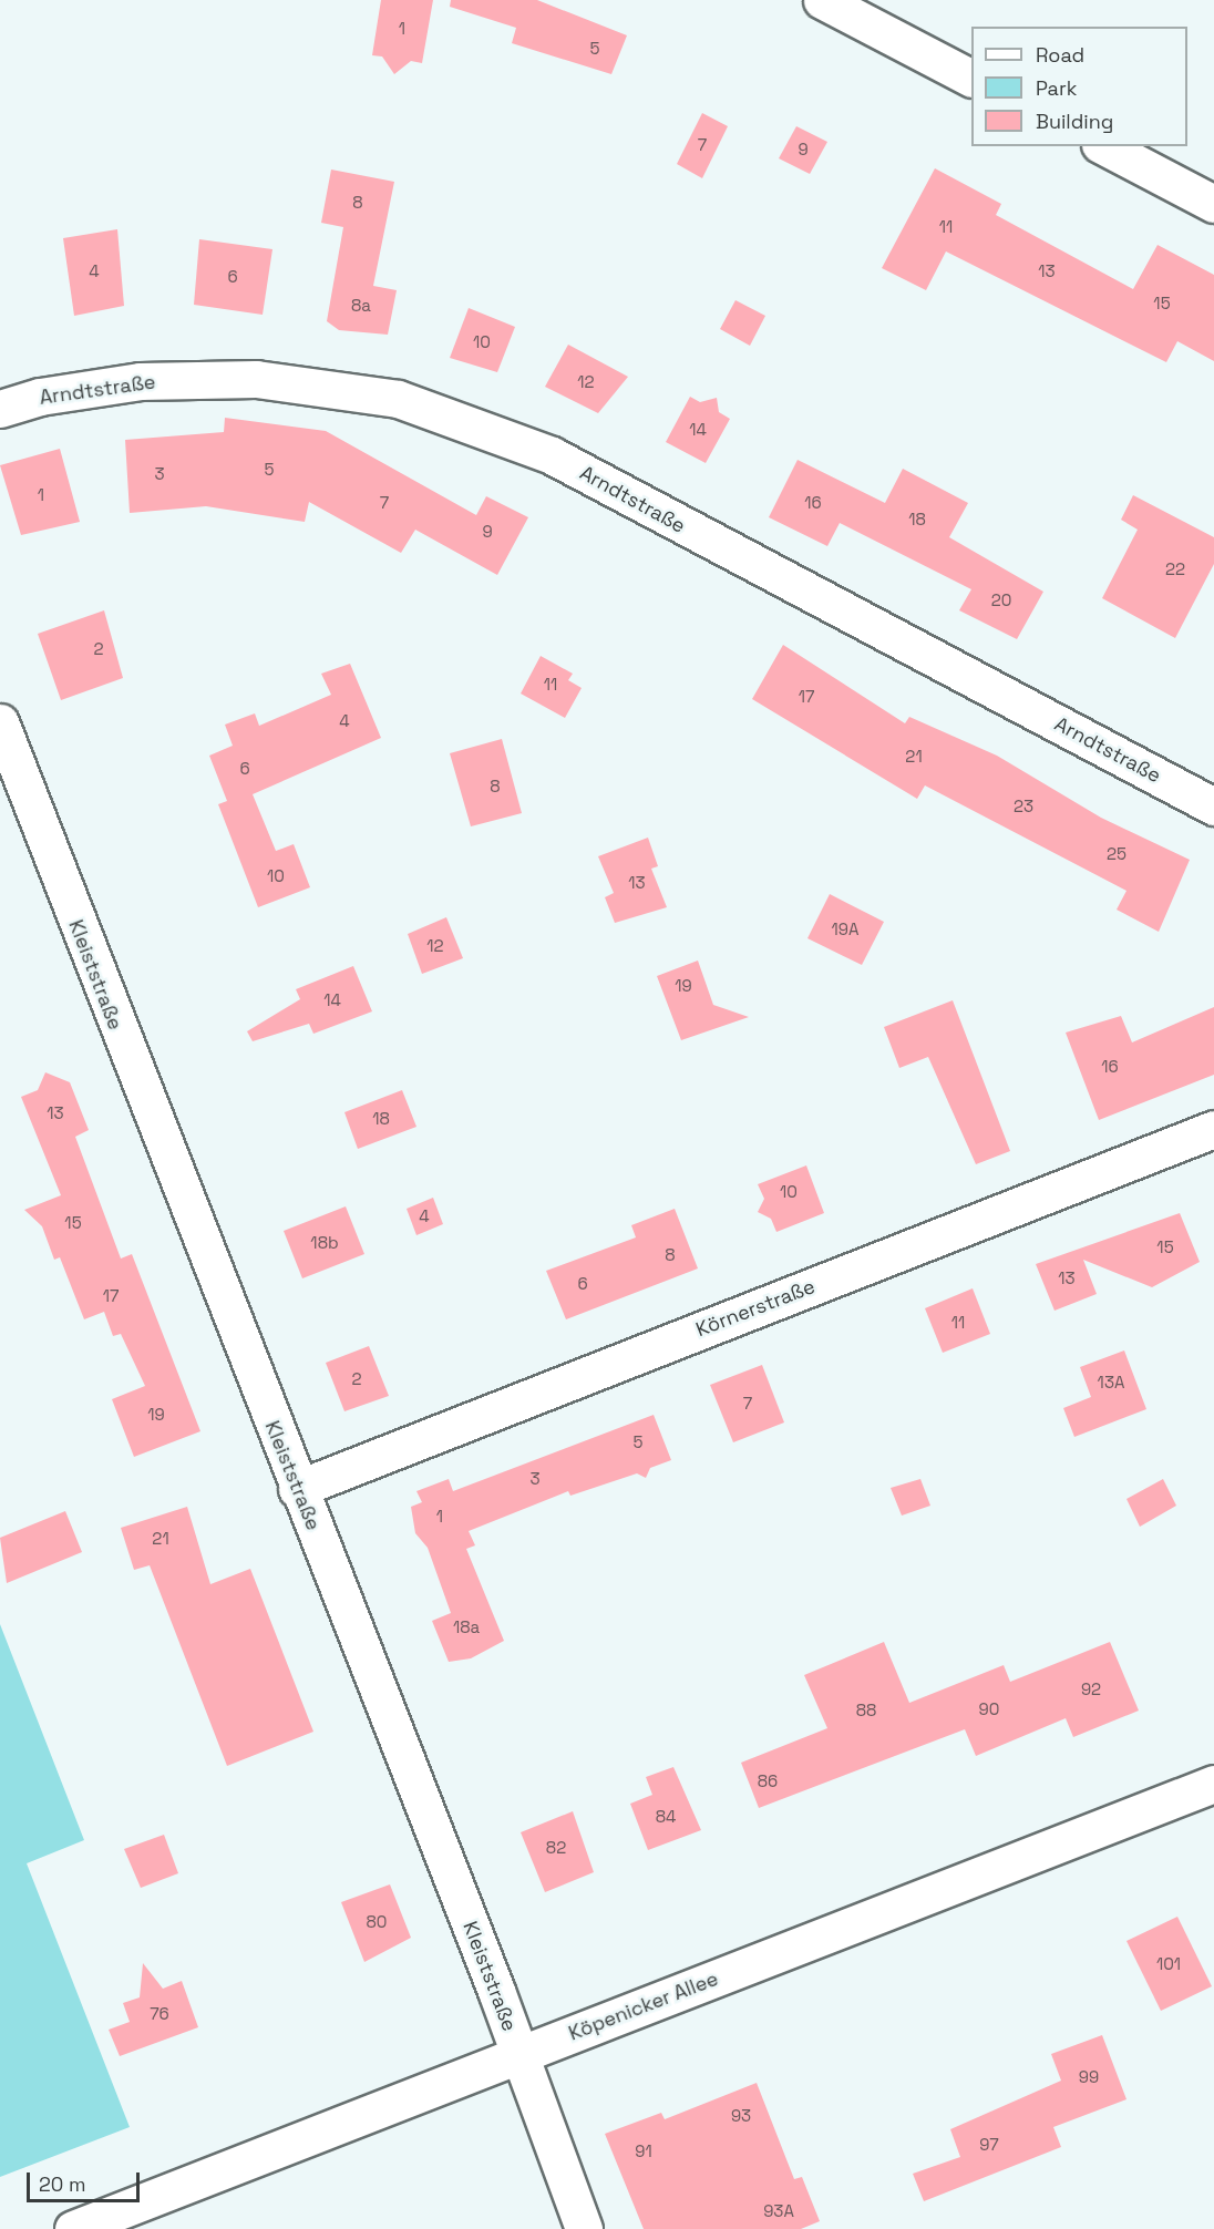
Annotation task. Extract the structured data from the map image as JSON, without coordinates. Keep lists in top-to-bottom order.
{
  "streets": {
    "street": [
      "Arndtstraße",
      "Kleiststraße",
      "Körnerstraße",
      "Köpenicker Allee"
    ]
  },
  "crossings": [
    ["Kleiststraße", "Körnerstraße"],
    ["Kleiststraße", "Köpenicker Allee"]
  ],
  "house_numbers": [
    "1",
    "5",
    "7",
    "9",
    "8",
    "11",
    "4",
    "13",
    "6",
    "15",
    "8a",
    "10",
    "12",
    "14",
    "5",
    "3",
    "1",
    "7",
    "16",
    "18",
    "9",
    "22",
    "20",
    "2",
    "11",
    "17",
    "4",
    "21",
    "6",
    "8",
    "23",
    "25",
    "10",
    "13",
    "19A",
    "12",
    "19",
    "14",
    "16",
    "13",
    "18",
    "10",
    "4",
    "15",
    "18b",
    "15",
    "8",
    "13",
    "6",
    "17",
    "11",
    "2",
    "13A",
    "7",
    "19",
    "5",
    "3",
    "1",
    "21",
    "18a",
    "92",
    "90",
    "88",
    "86",
    "84",
    "82",
    "80",
    "101",
    "76",
    "99",
    "93",
    "97",
    "91",
    "93A"
  ],
  "legend": ["Road", "Park", "Building"],
  "scale_bar": "20 m"
}
